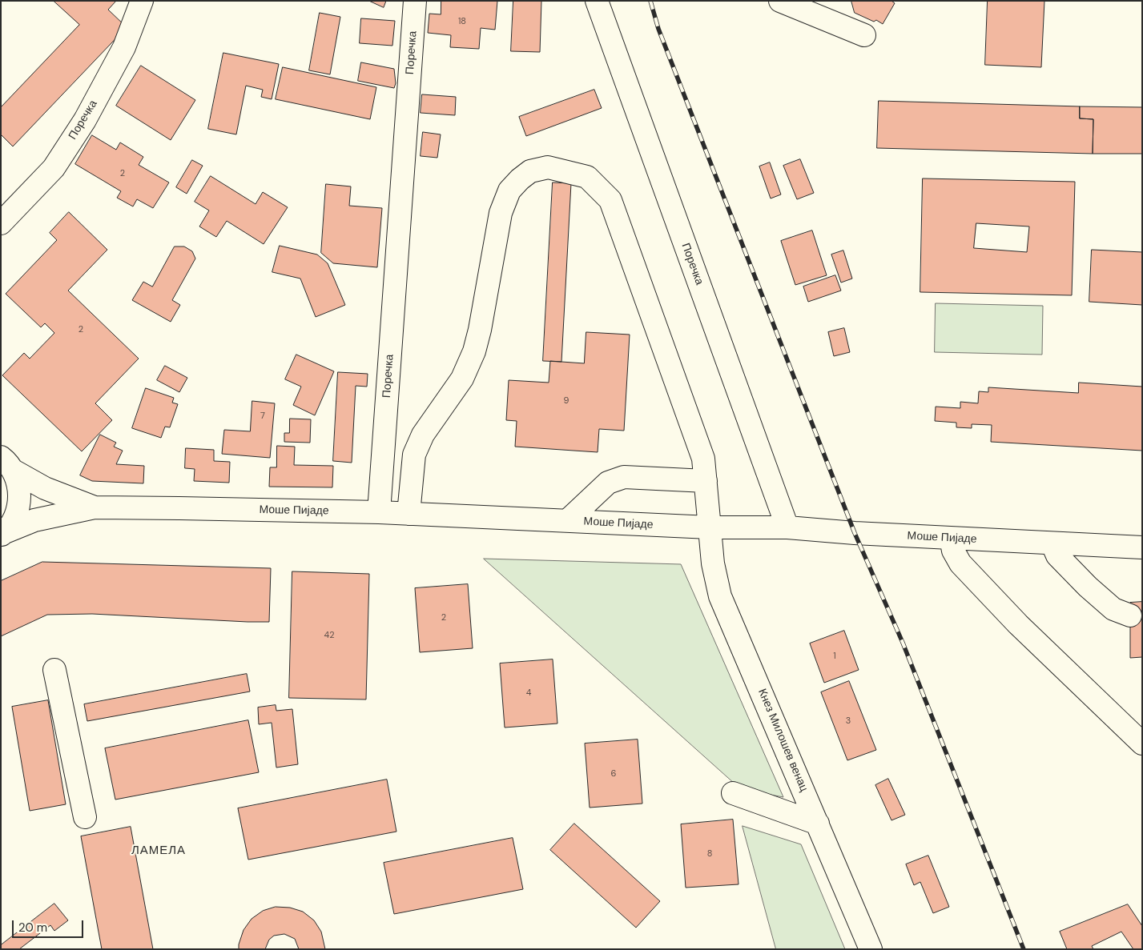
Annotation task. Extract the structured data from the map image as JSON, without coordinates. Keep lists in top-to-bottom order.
{
  "streets": {
    "street": ["Поречка", "Моше Пијаде", "Кнез Милошев венац"]
  },
  "crossings": [
    ["Поречка", "Моше Пијаде"],
    ["Моше Пијаде", "Кнез Милошев венац"]
  ],
  "districts": ["ЛАМЕЛА"],
  "house_numbers": [
    "18",
    "2",
    "2",
    "9",
    "7",
    "2",
    "42",
    "1",
    "4",
    "3",
    "6",
    "8"
  ],
  "scale_bar": "20 m"
}
